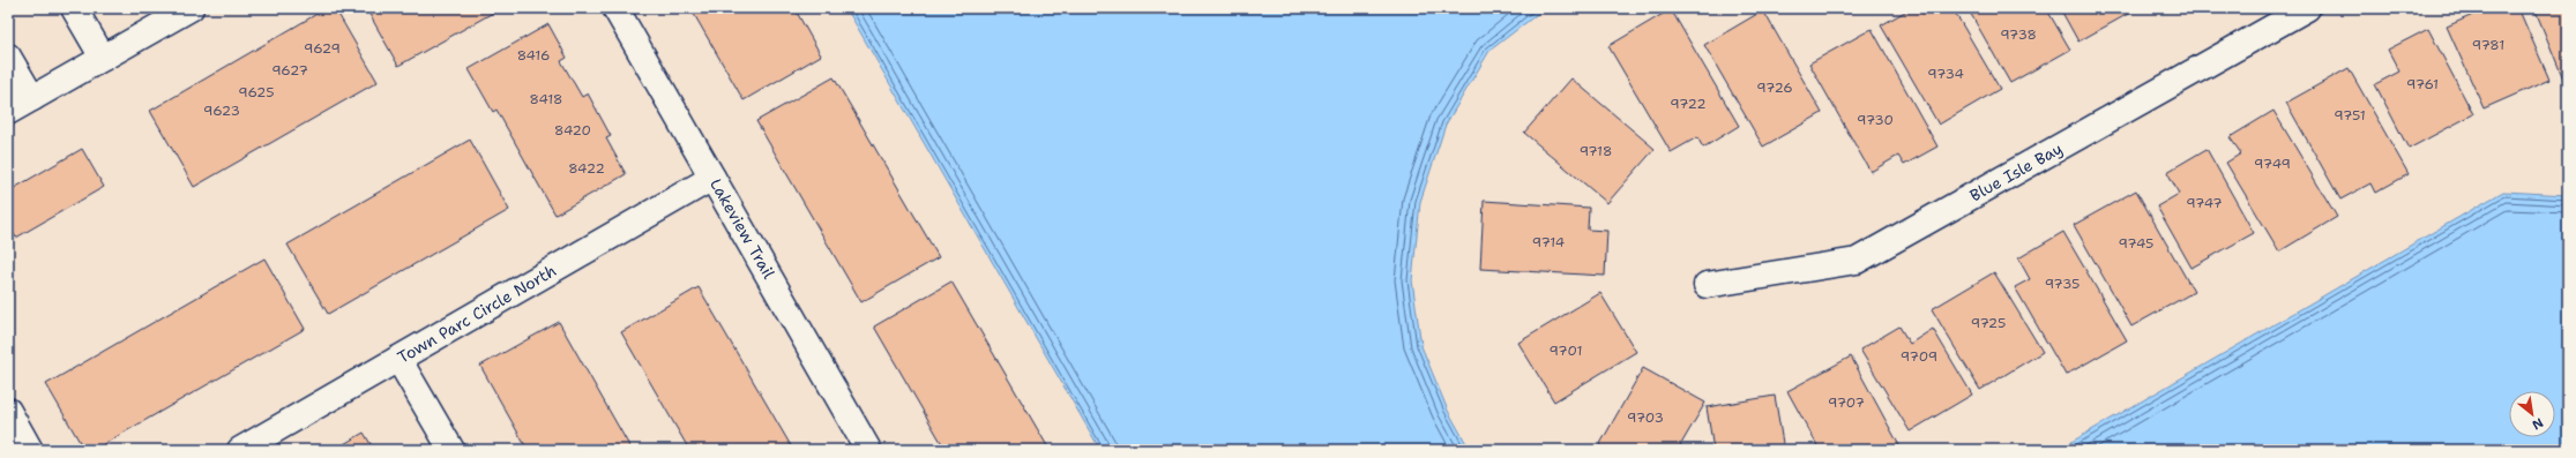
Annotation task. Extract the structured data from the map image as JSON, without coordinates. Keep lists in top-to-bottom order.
{
  "streets": {
    "street": ["Blue Isle Bay", "Lakeview Trail", "Town Parc Circle North"]
  },
  "crossings": [
    ["Lakeview Trail", "Town Parc Circle North"]
  ],
  "house_numbers": [
    "9738",
    "9781",
    "9629",
    "8416",
    "9627",
    "9734",
    "9761",
    "9726",
    "9625",
    "8418",
    "9722",
    "9623",
    "9751",
    "9730",
    "8420",
    "9718",
    "9749",
    "8422",
    "9747",
    "9714",
    "9745",
    "9735",
    "9725",
    "9701",
    "9709",
    "9707",
    "9703"
  ],
  "north": "bottom right"
}
